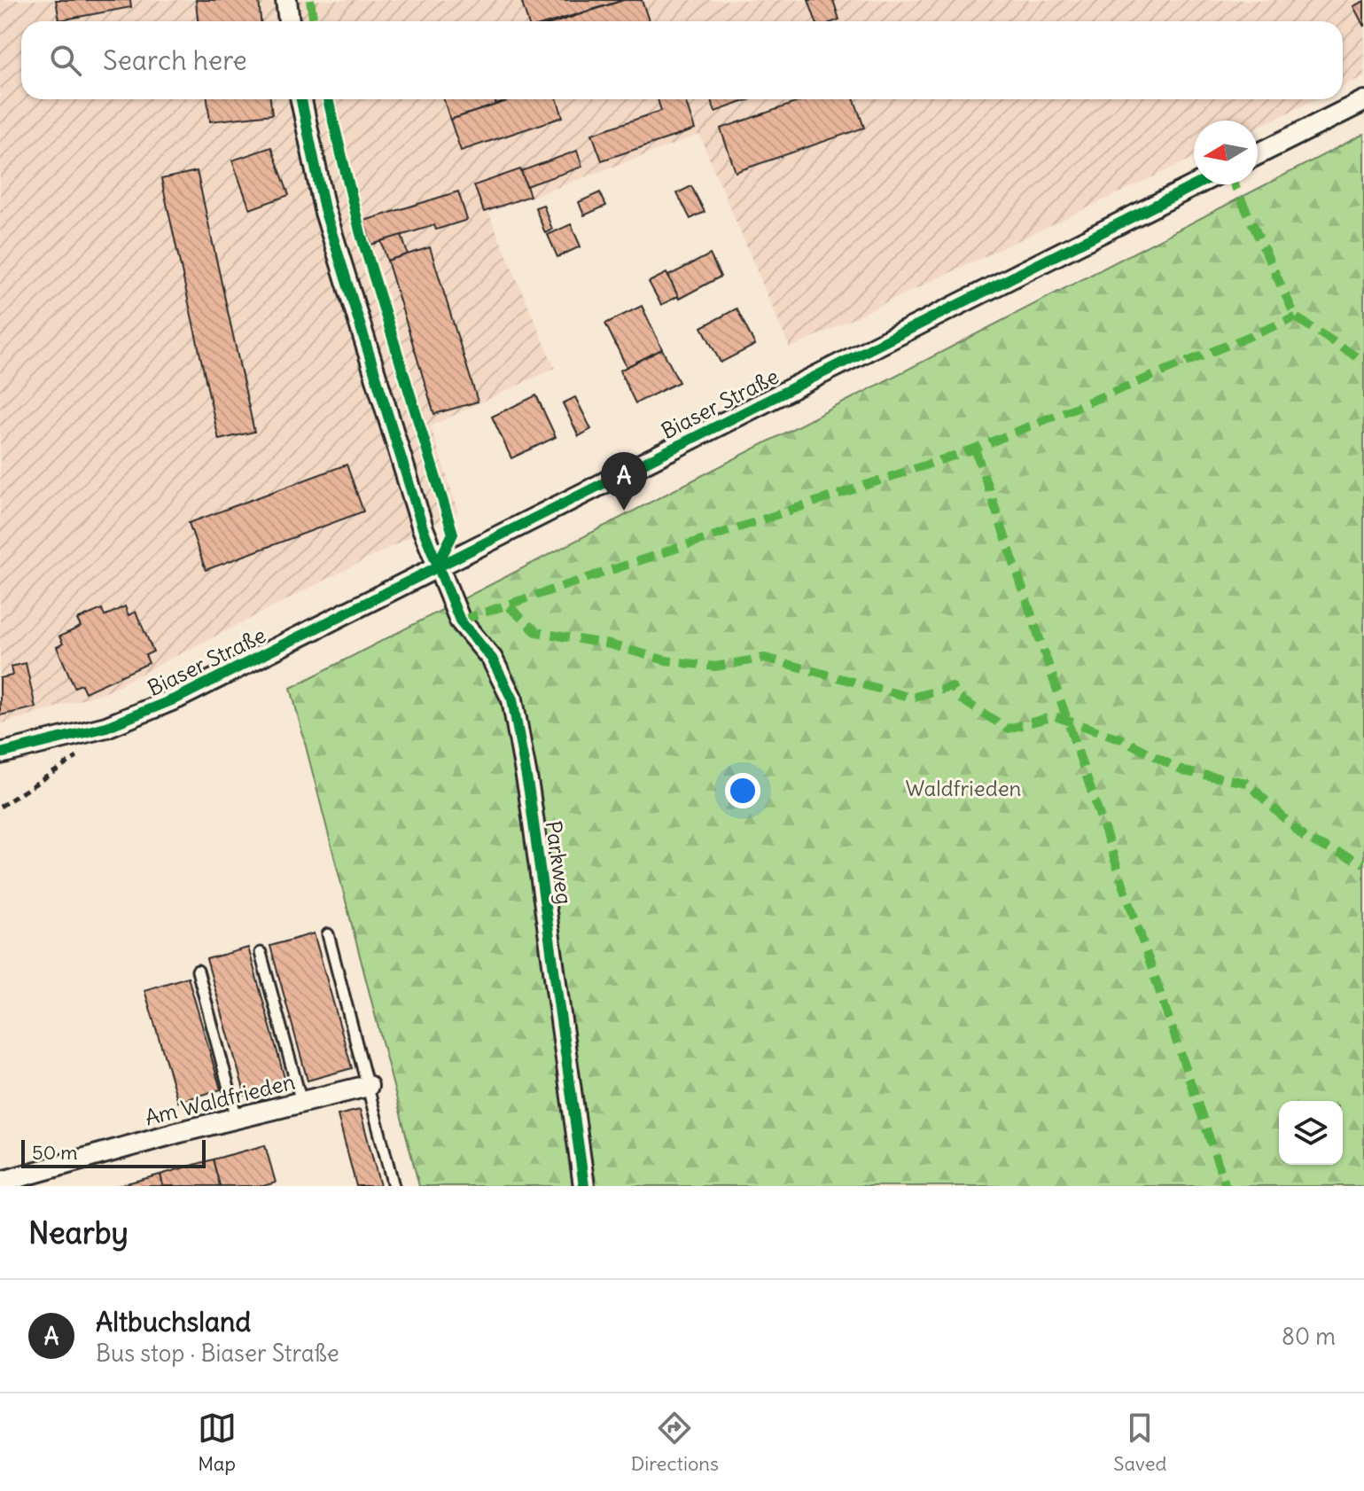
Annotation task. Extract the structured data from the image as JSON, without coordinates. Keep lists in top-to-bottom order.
{
  "streets": {
    "street": ["Biaser Straße", "Parkweg", "Am Waldfrieden"]
  },
  "crossings": [
    ["Biaser Straße", "Parkweg"]
  ],
  "parks": ["Waldfrieden"],
  "scale_bar": "50 m",
  "north": "left",
  "page": {
    "search": "Search here",
    "pins": "A",
    "scale": "50 m",
    "heading": "Nearby",
    "list": [
      {
        "mark": "A",
        "name": "Altbuchsland",
        "note": "Bus stop · Biaser Straße",
        "value": "80 m"
      }
    ],
    "nav": ["Map", "Directions", "Saved"]
  }
}
